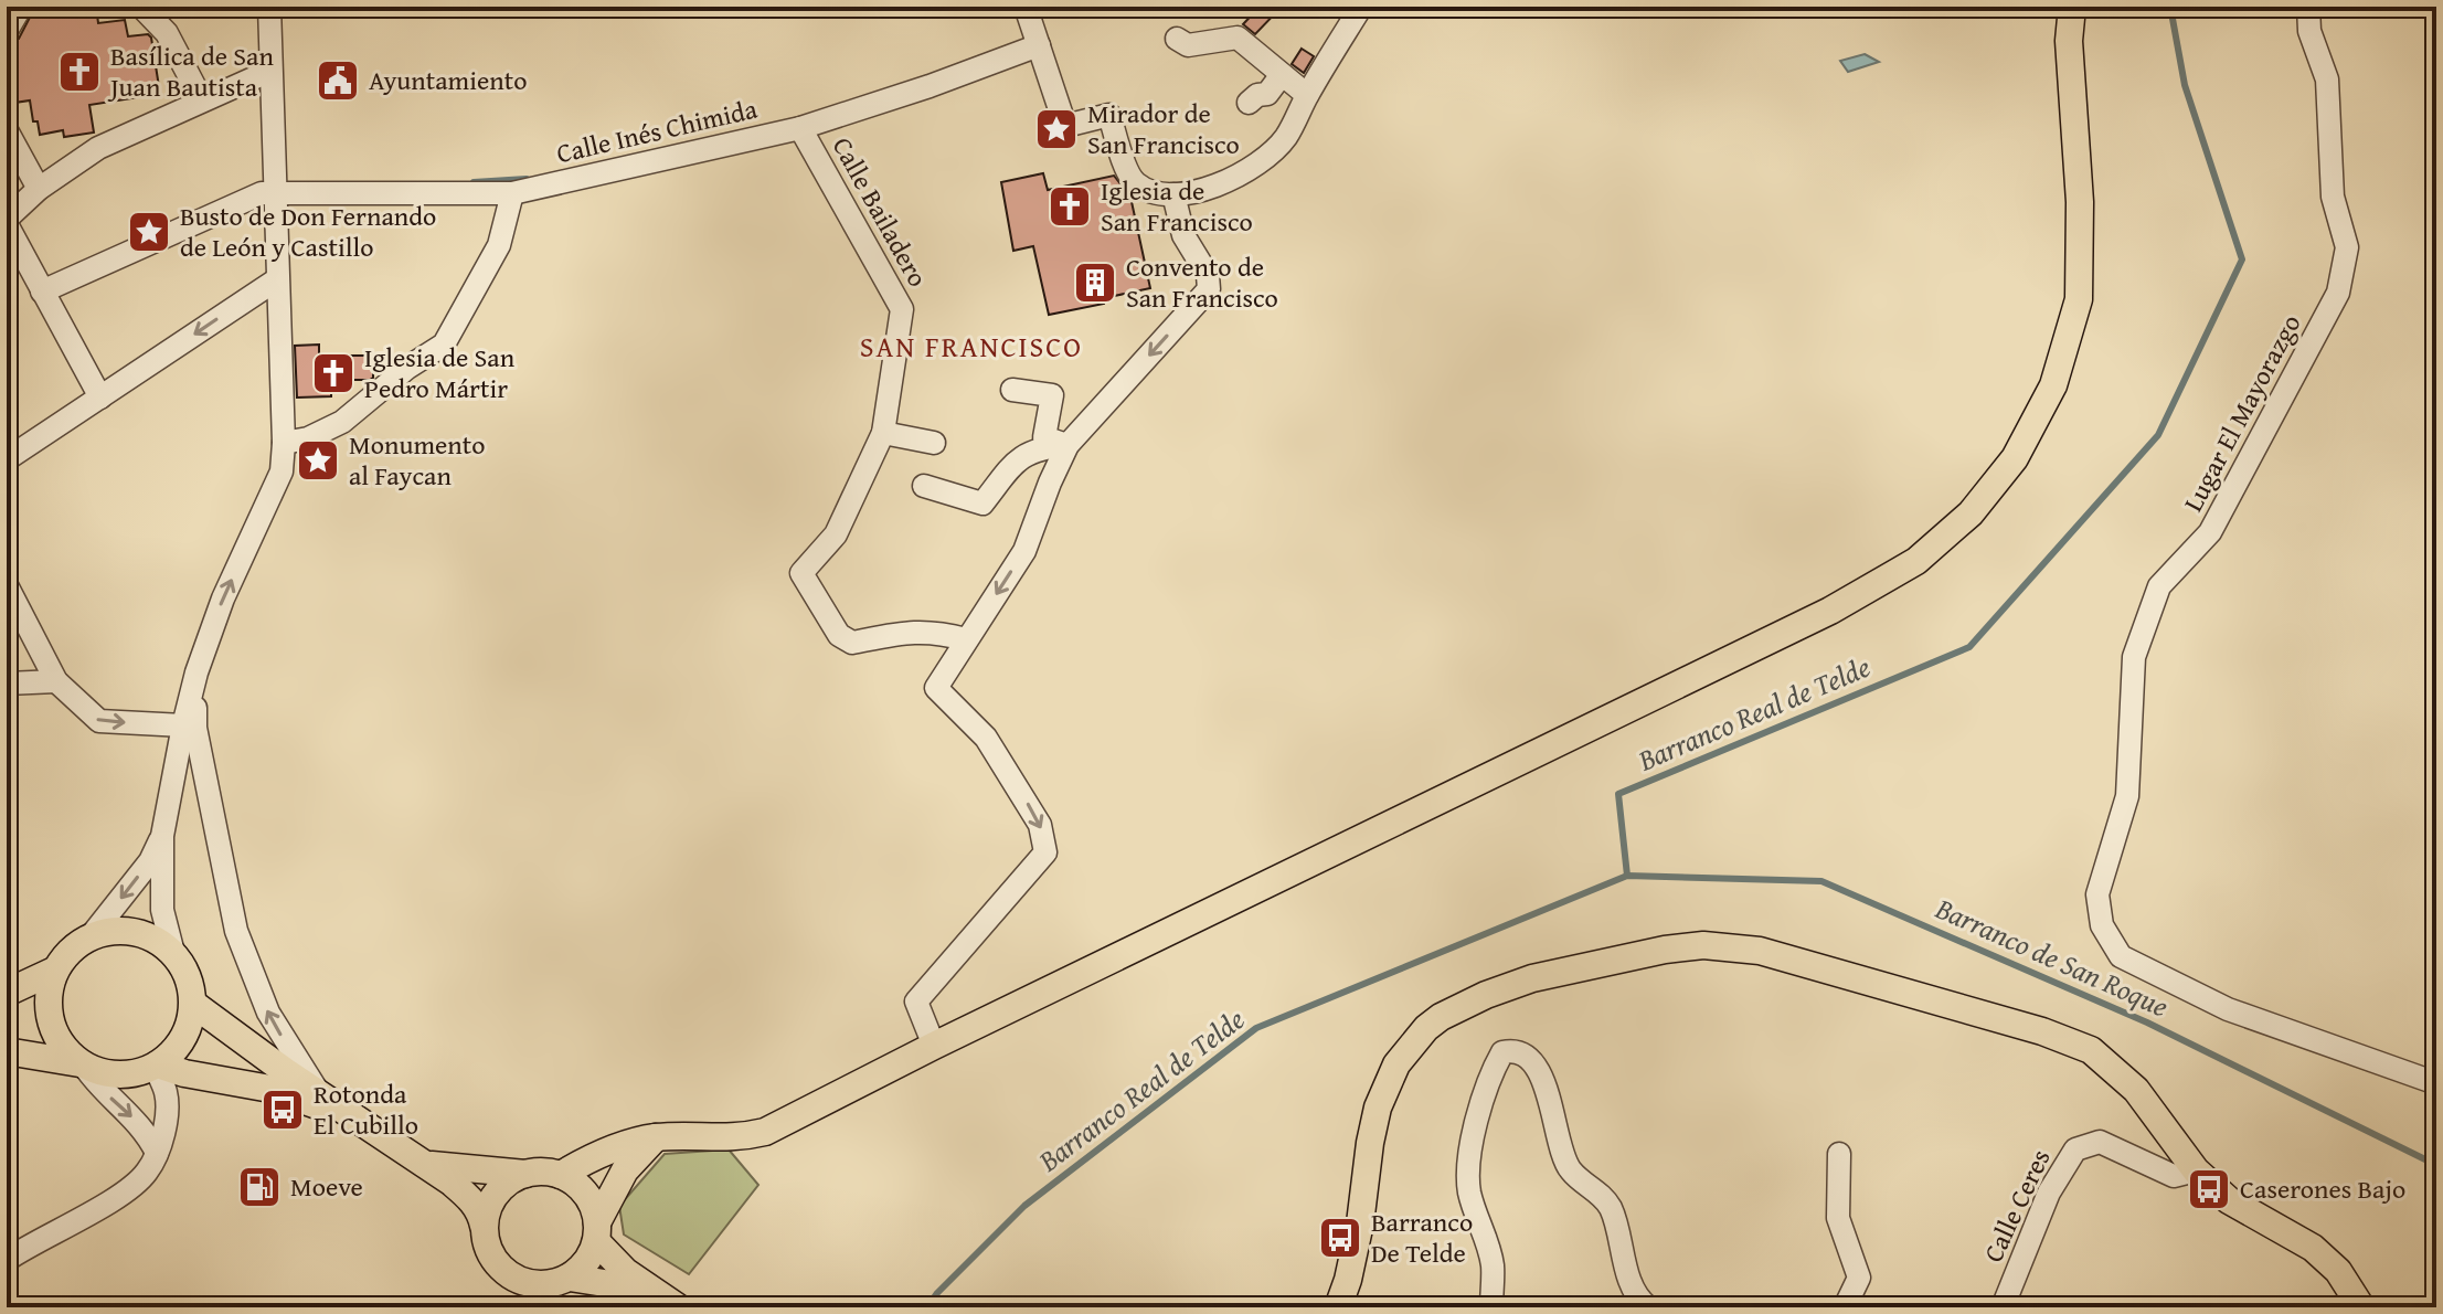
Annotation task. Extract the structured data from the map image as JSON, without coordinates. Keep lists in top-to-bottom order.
{
  "streets": {
    "street": [
      "Calle Inés Chimida",
      "Calle Bailadero",
      "Lugar El Mayorazgo",
      "Calle Ceres"
    ]
  },
  "crossings": [
    ["Calle Inés Chimida", "Calle Bailadero"]
  ],
  "districts": ["SAN FRANCISCO"],
  "water": ["Barranco Real de Telde", "Barranco de San Roque"],
  "places": {
    "church": ["Basílica de San Juan Bautista", "Iglesia de San Francisco", "Iglesia de San Pedro Mártir"],
    "public building": ["Ayuntamiento"],
    "place": ["Mirador de San Francisco", "Busto de Don Fernando de León y Castillo", "Monumento al Faycan"],
    "building": ["Convento de San Francisco"],
    "bus stop": ["Rotonda El Cubillo", "Caserones Bajo", "Barranco De Telde"],
    "fuel station": ["Moeve"]
  }
}
